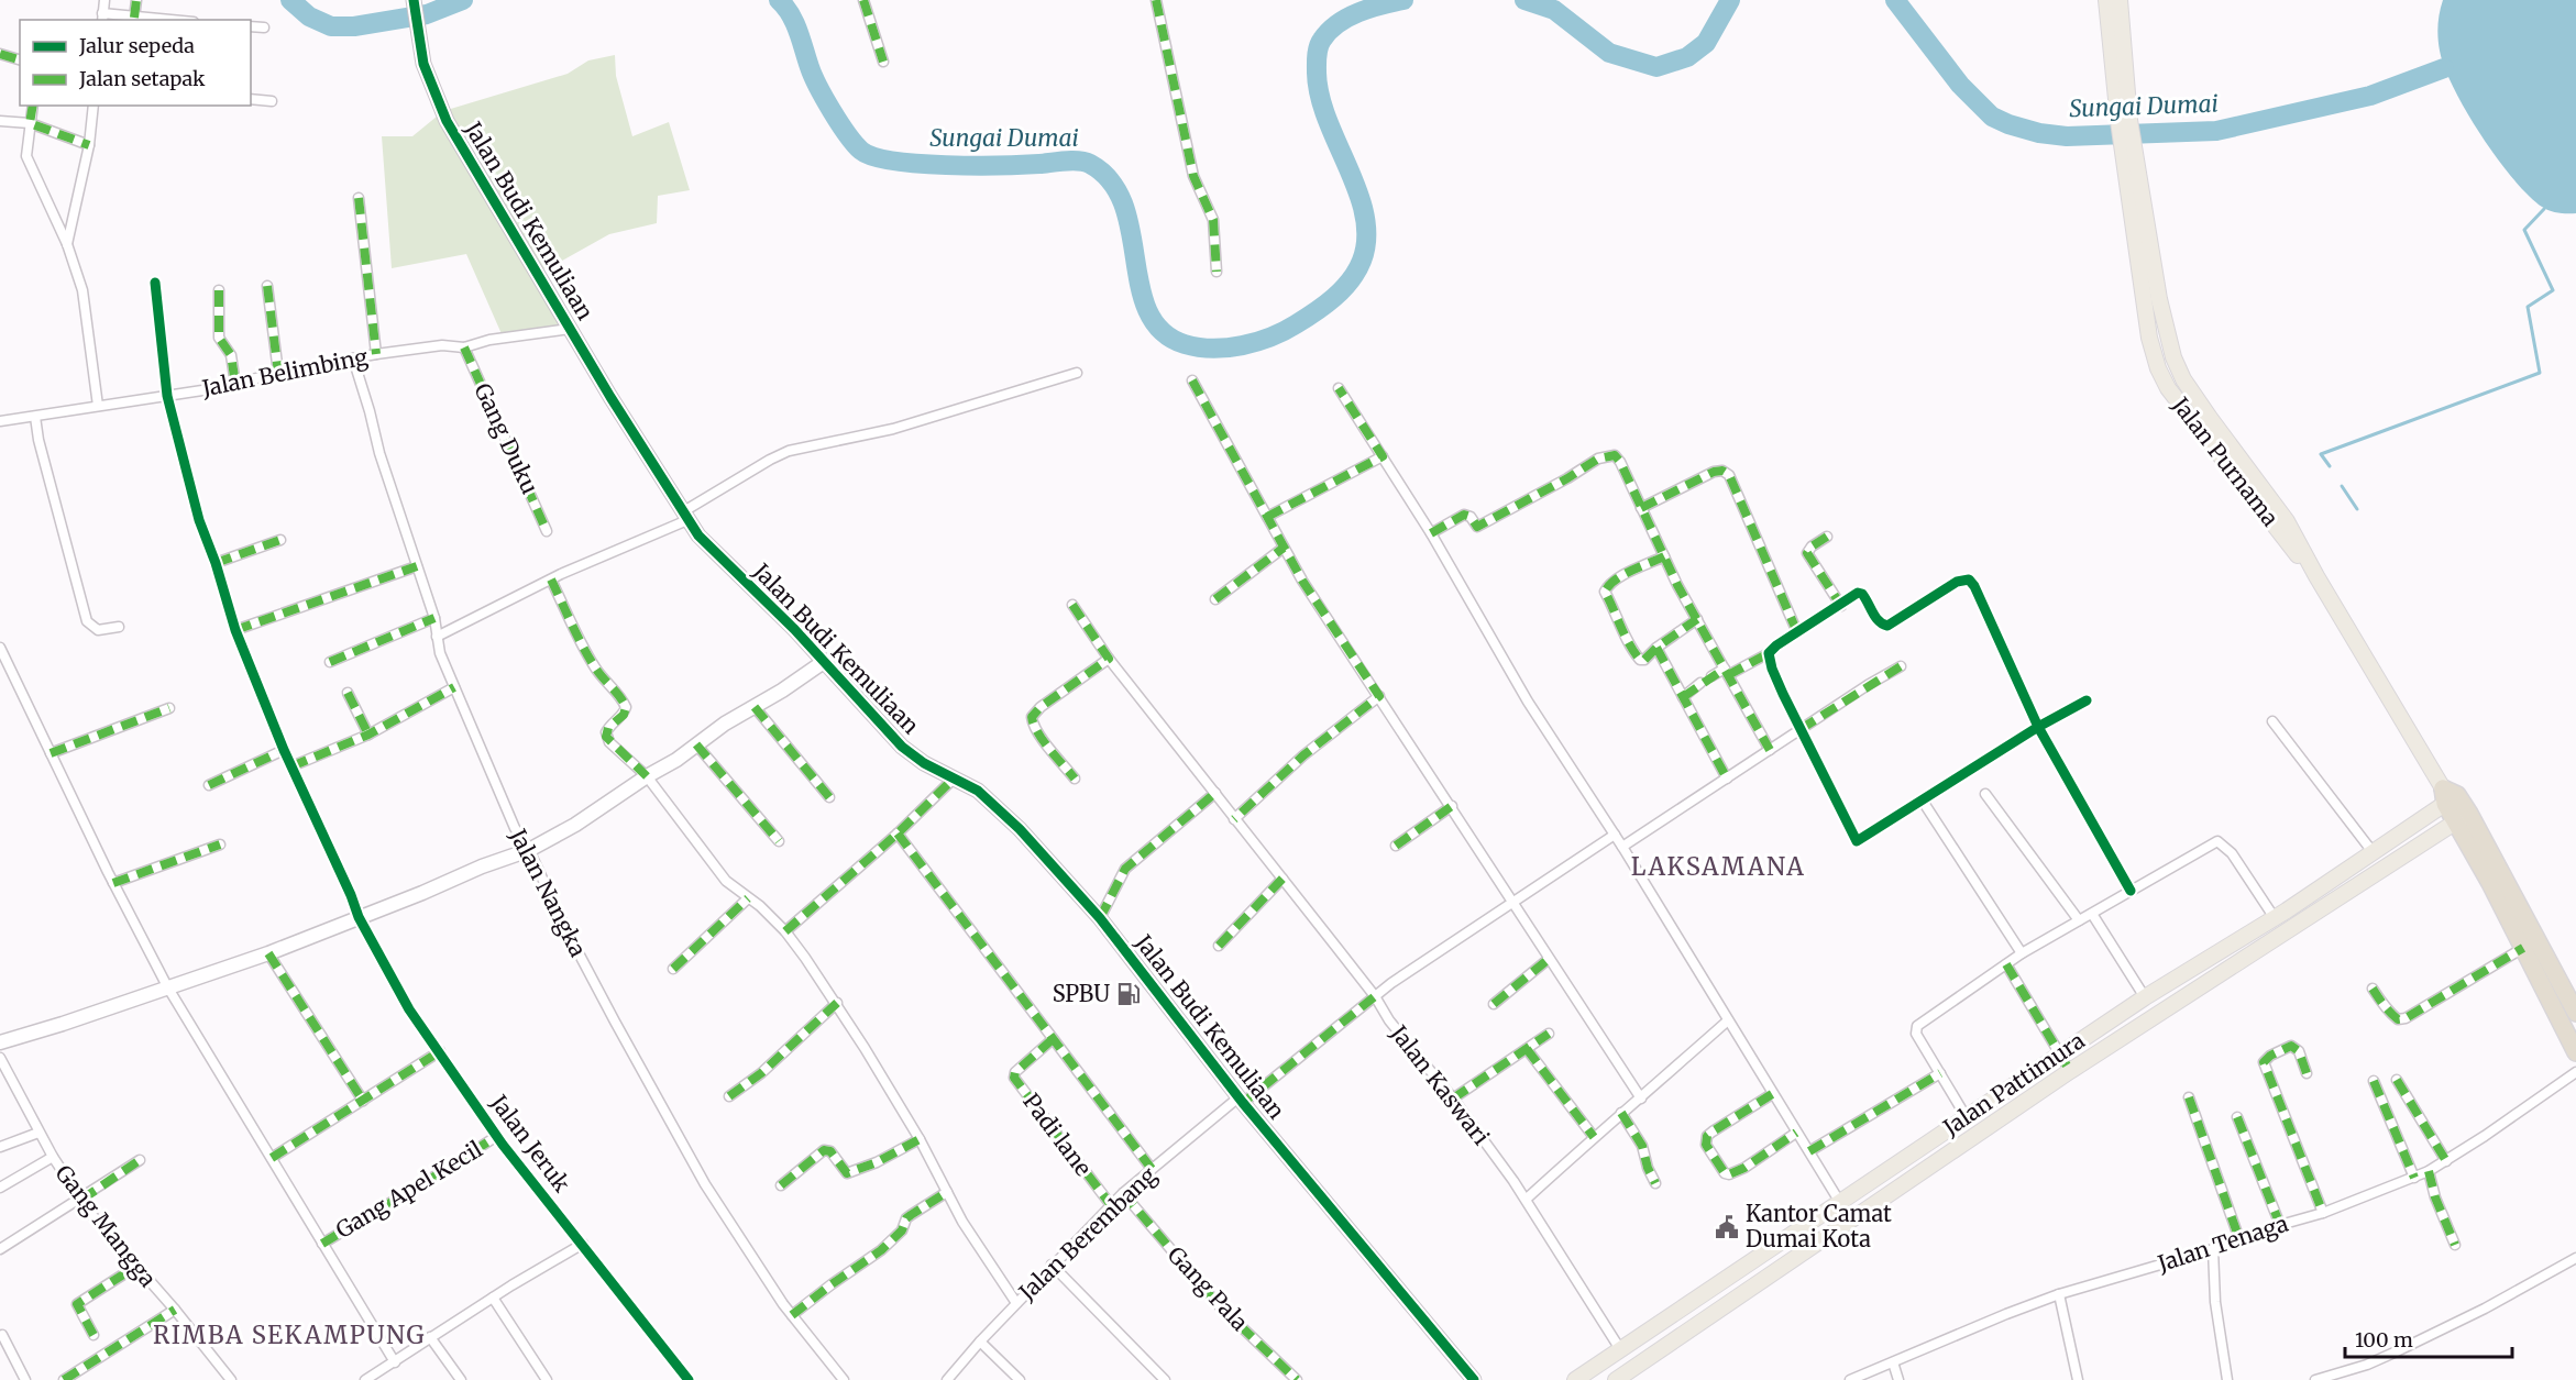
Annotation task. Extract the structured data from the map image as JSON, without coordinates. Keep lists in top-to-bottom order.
{
  "streets": {
    "main road": ["Jalan Purnama", "Jalan Pattimura"],
    "street": [
      "Jalan Budi Kemuliaan",
      "Jalan Belimbing",
      "Gang Duku",
      "Jalan Nangka",
      "Jalan Kaswari",
      "Padi lane",
      "Jalan Jeruk",
      "Gang Apel Kecil",
      "Gang Mangga",
      "Jalan Berembang",
      "Jalan Tenaga",
      "Gang Pala"
    ]
  },
  "crossings": [
    ["Jalan Budi Kemuliaan", "Jalan Belimbing"],
    ["Jalan Budi Kemuliaan", "Jalan Berembang"],
    ["Jalan Belimbing", "Gang Duku"],
    ["Jalan Belimbing", "Jalan Nangka"],
    ["Jalan Belimbing", "Jalan Jeruk"],
    ["Jalan Purnama", "Jalan Pattimura"],
    ["Jalan Pattimura", "Jalan Kaswari"],
    ["Jalan Kaswari", "Jalan Berembang"],
    ["Padi lane", "Jalan Berembang"],
    ["Jalan Jeruk", "Gang Apel Kecil"],
    ["Jalan Berembang", "Gang Pala"]
  ],
  "districts": ["LAKSAMANA", "RIMBA SEKAMPUNG"],
  "water": ["Sungai Dumai"],
  "places": {
    "fuel station": ["SPBU"],
    "public building": ["Kantor Camat Dumai Kota"]
  },
  "legend": ["Jalur sepeda", "Jalan setapak"],
  "scale_bar": "100 m"
}
